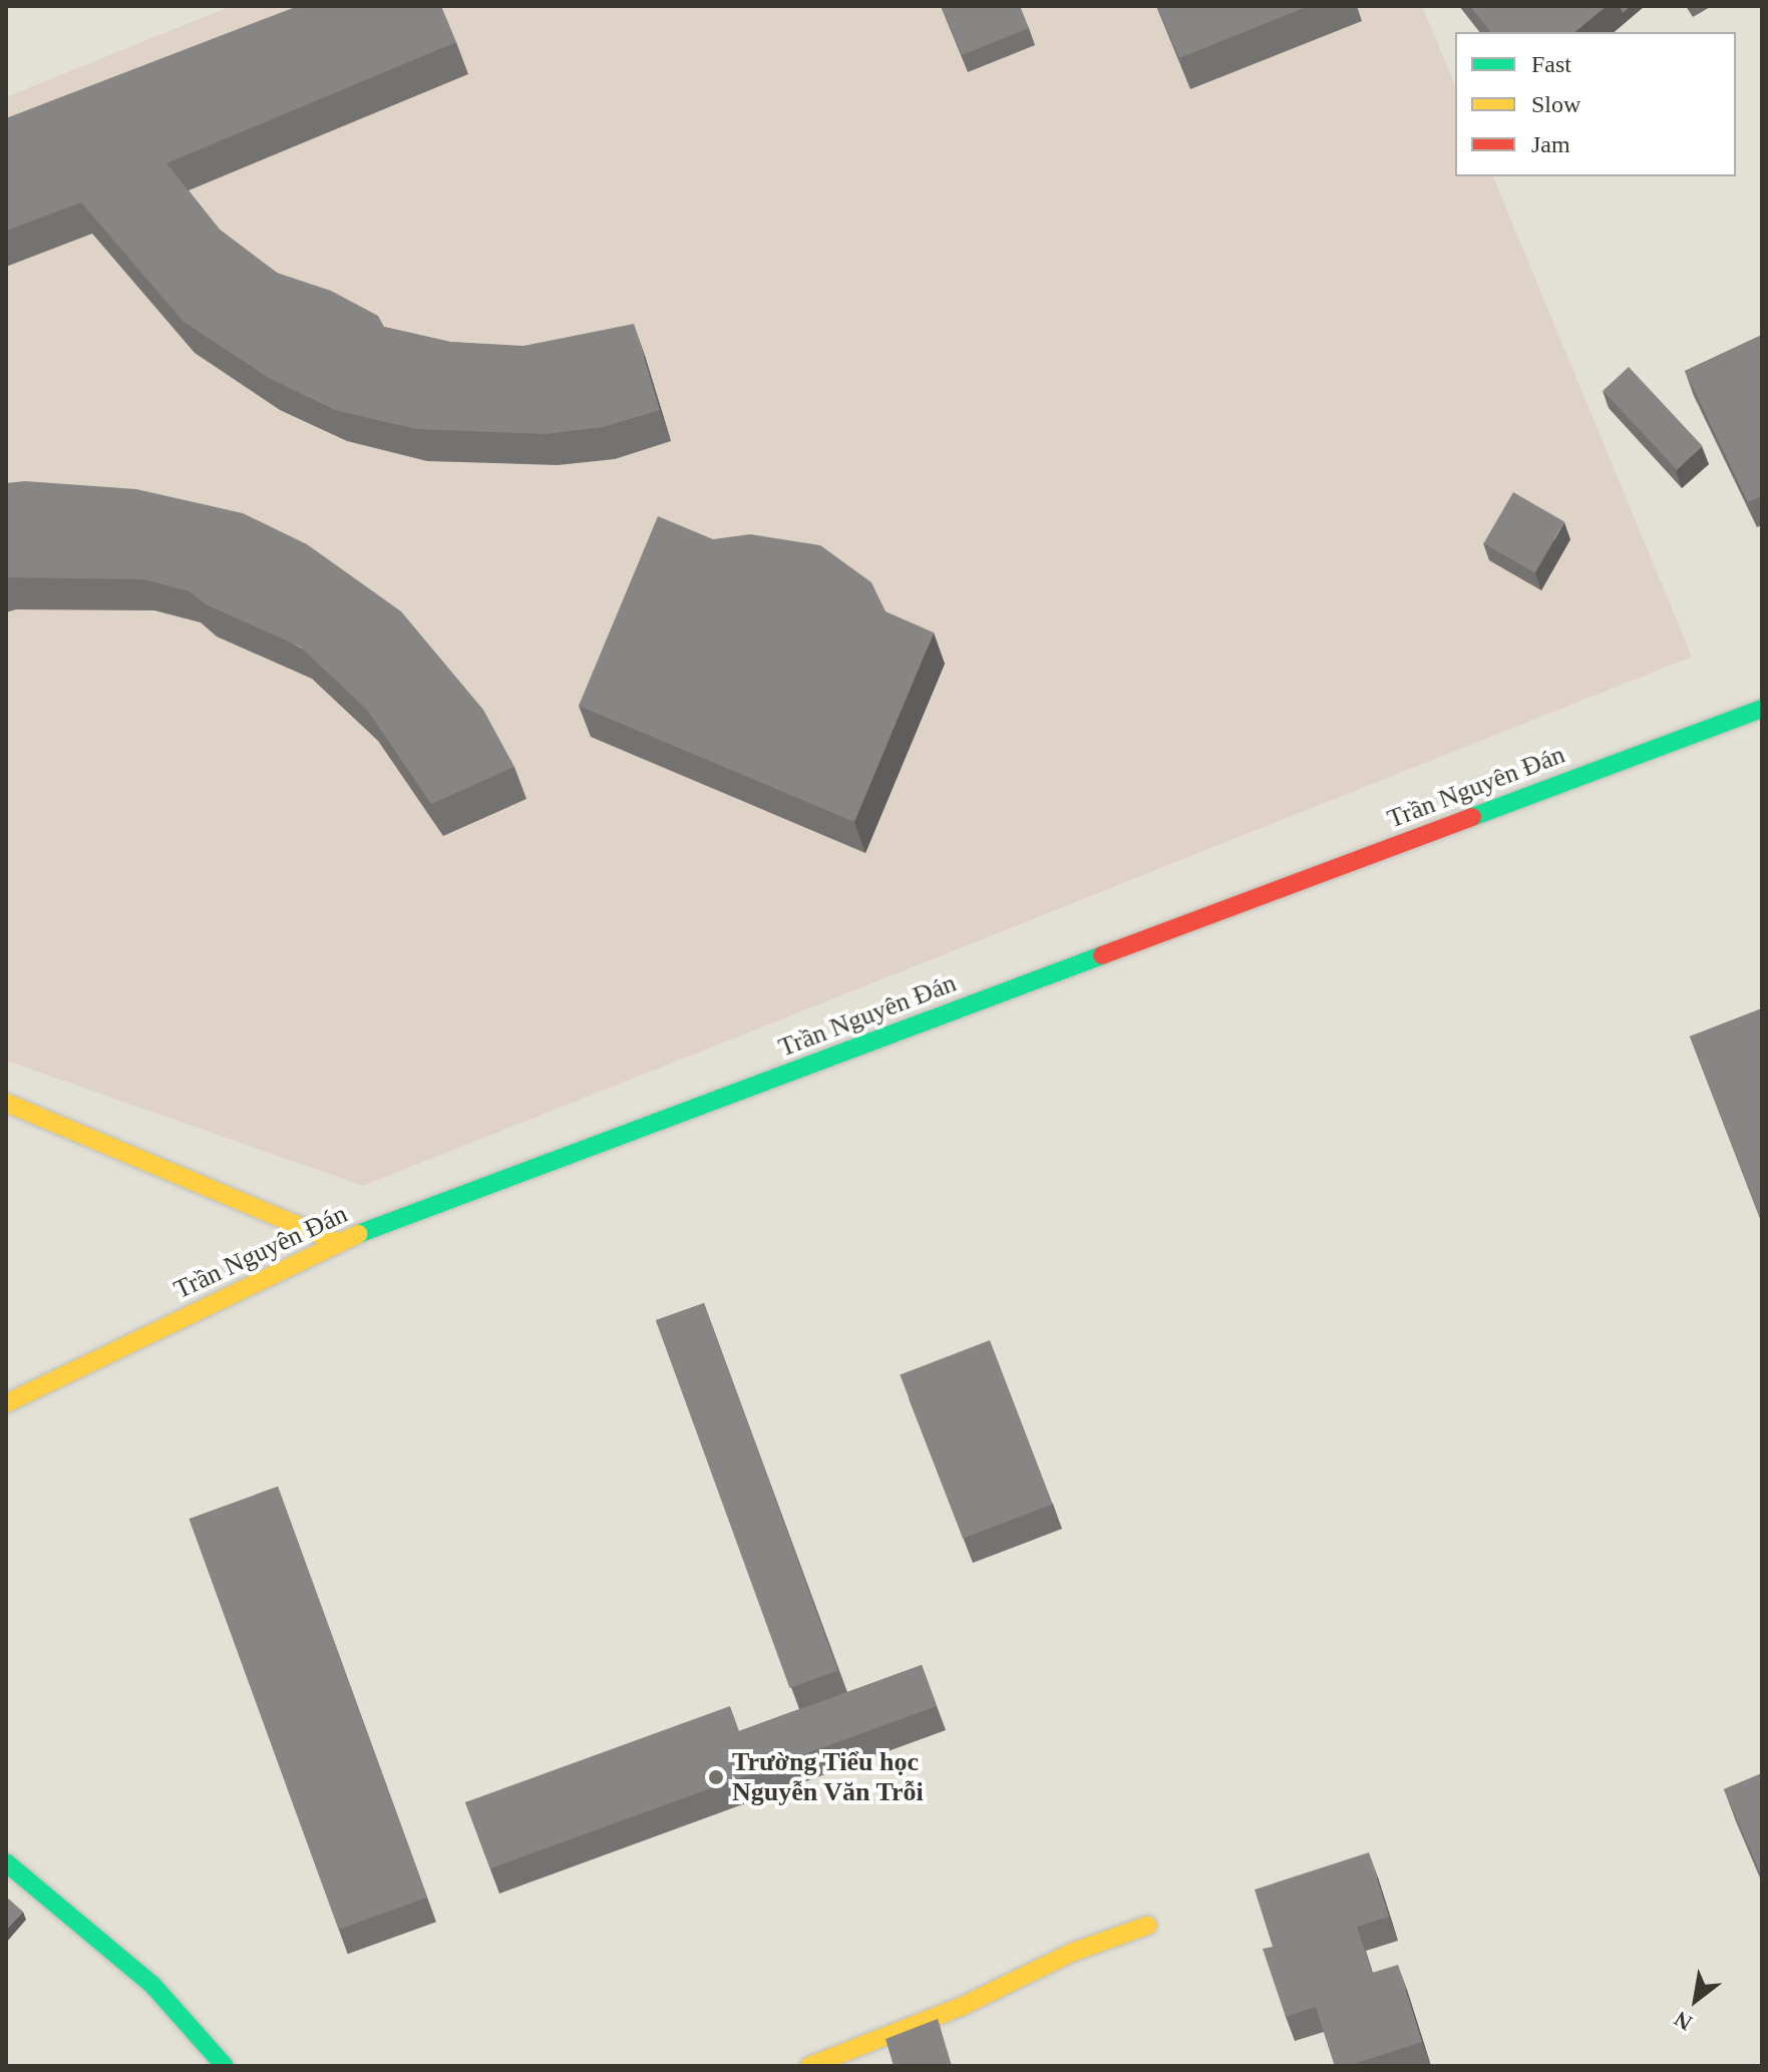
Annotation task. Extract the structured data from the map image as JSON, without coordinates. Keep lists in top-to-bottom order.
{
  "streets": {
    "street": ["Trần Nguyên Đán"]
  },
  "places": ["Trường Tiểu học Nguyễn Văn Trỗi"],
  "legend": ["Fast", "Slow", "Jam"],
  "north": "bottom left"
}
